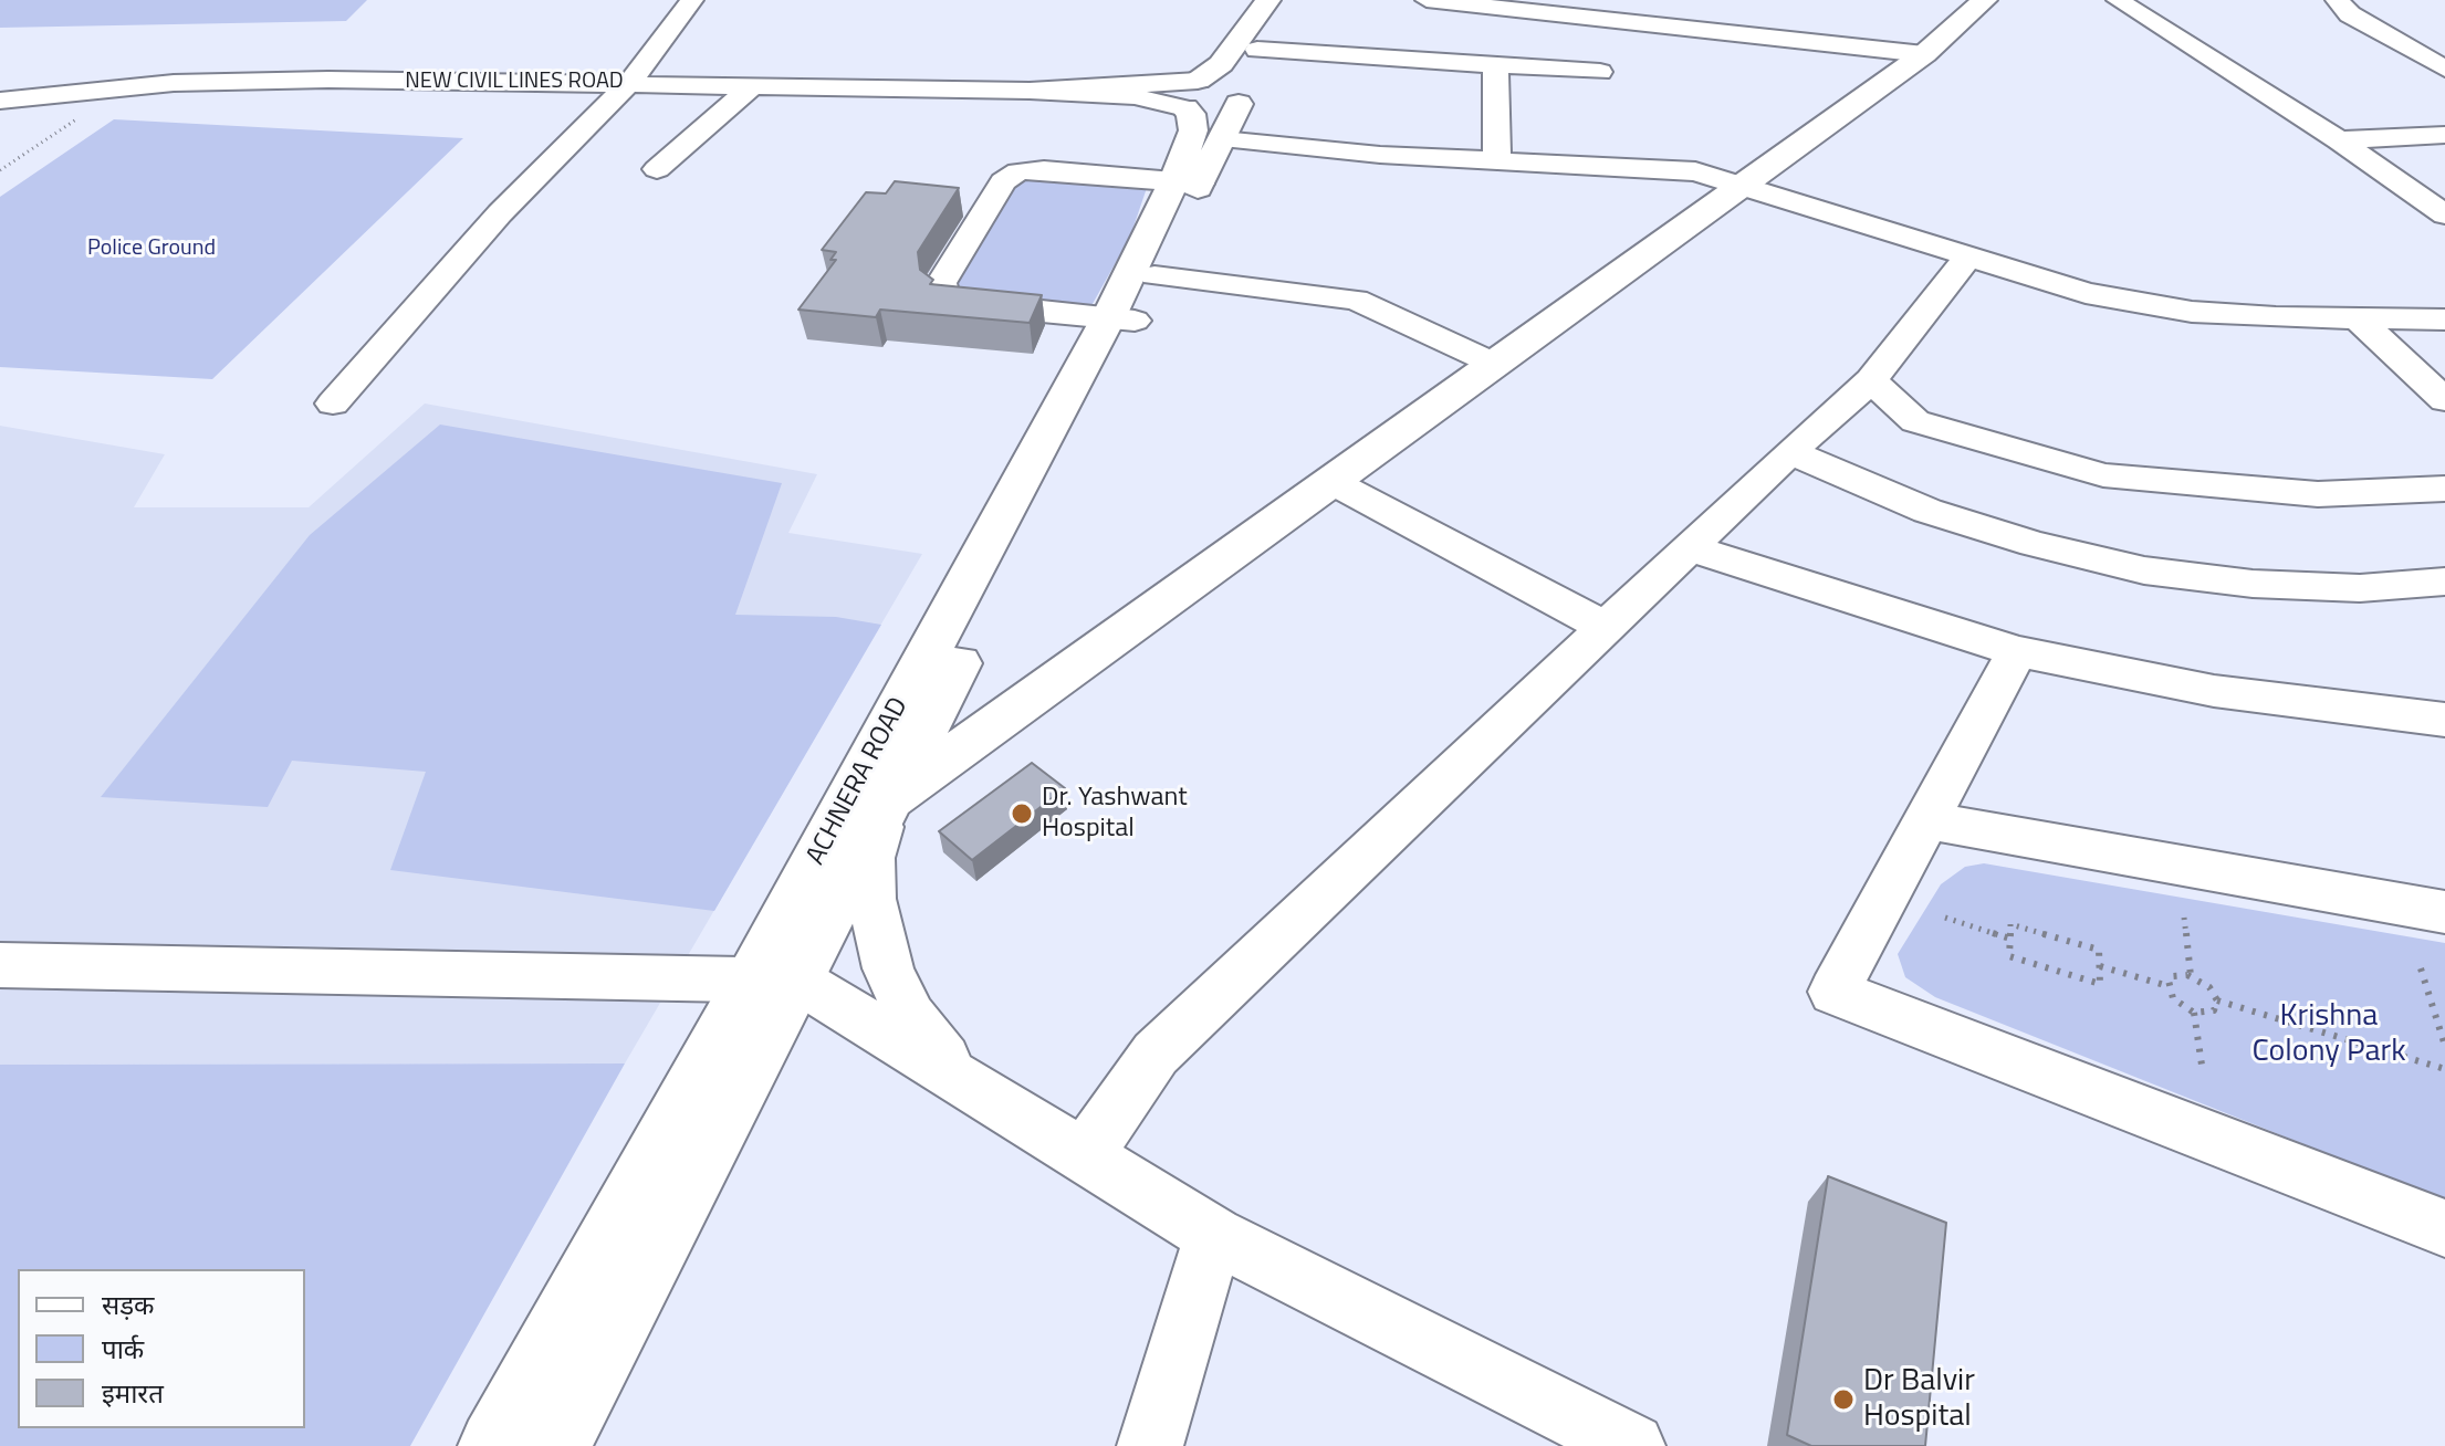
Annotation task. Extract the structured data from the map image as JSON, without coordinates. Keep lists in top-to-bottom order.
{
  "streets": {
    "main road": ["ACHNERA ROAD"],
    "street": ["NEW CIVIL LINES ROAD"]
  },
  "crossings": [
    ["NEW CIVIL LINES ROAD", "ACHNERA ROAD"]
  ],
  "parks": ["Police Ground", "Krishna Colony Park"],
  "places": ["Dr. Yashwant Hospital", "Dr Balvir Hospital"],
  "legend": ["सड़क", "पार्क", "इमारत"]
}
